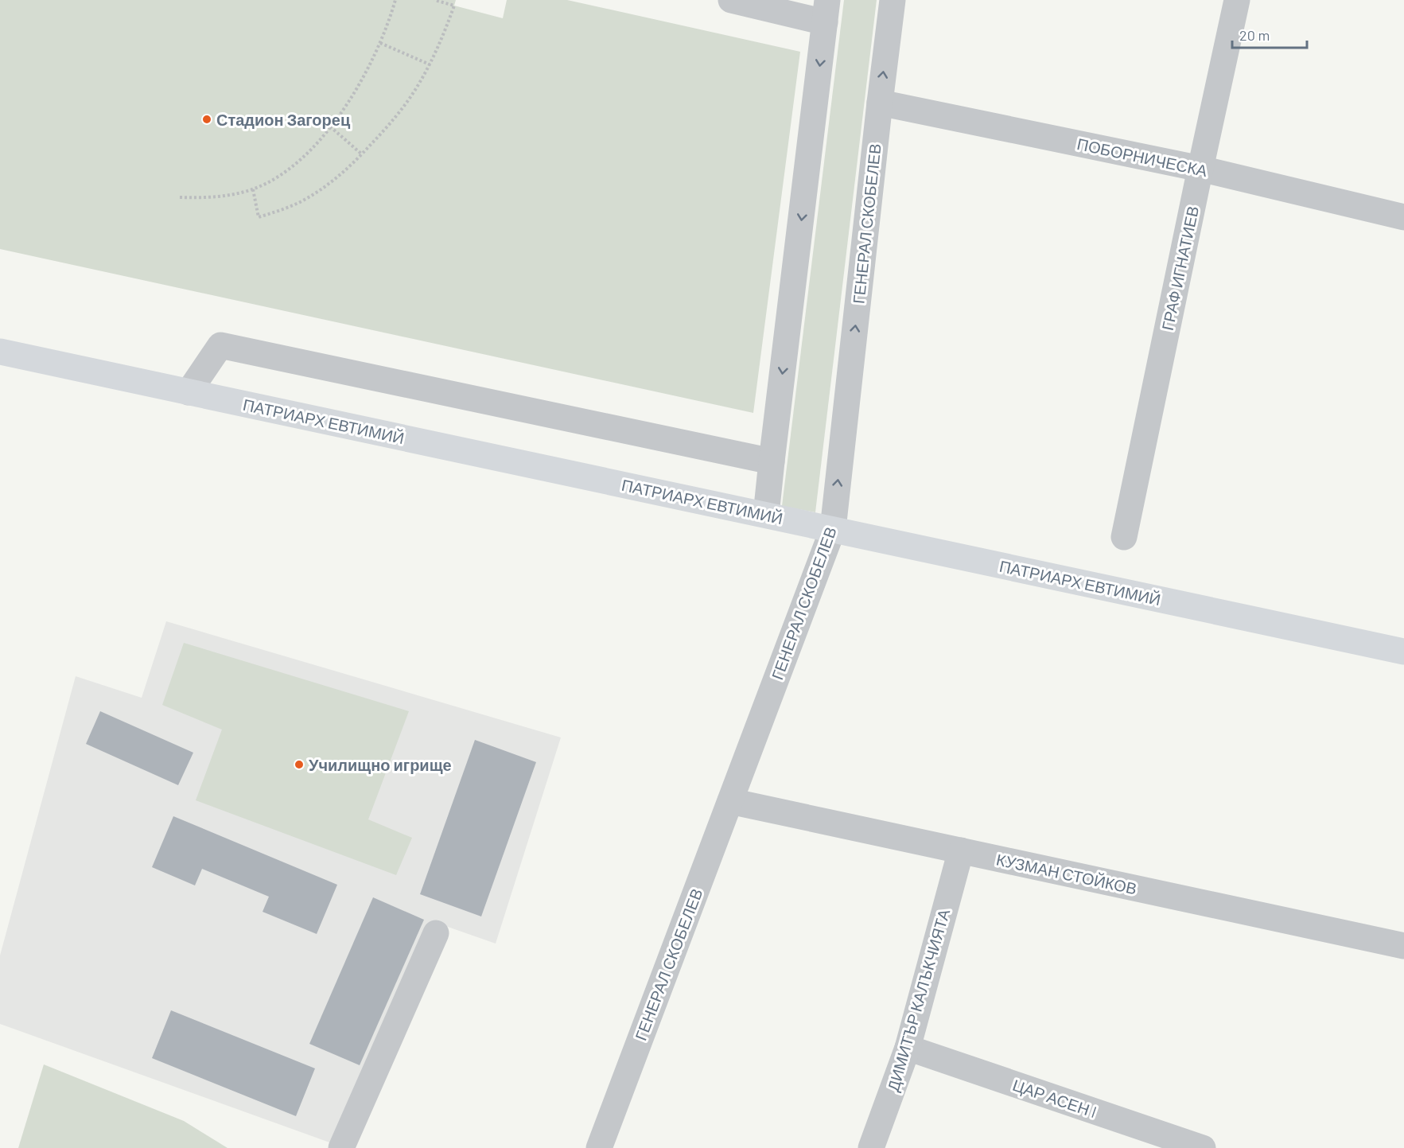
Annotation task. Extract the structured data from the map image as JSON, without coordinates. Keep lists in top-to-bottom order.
{
  "streets": {
    "main road": ["ПАТРИАРХ ЕВТИМИЙ"],
    "street": [
      "ПОБОРНИЧЕСКА",
      "ГЕНЕРАЛ СКОБЕЛЕВ",
      "ГРАФ ИГНАТИЕВ",
      "КУЗМАН СТОЙКОВ",
      "ДИМИТЪР КАЛЪКЧИЯТА",
      "ЦАР АСЕН I"
    ]
  },
  "crossings": [
    ["ПОБОРНИЧЕСКА", "ГЕНЕРАЛ СКОБЕЛЕВ"],
    ["ПОБОРНИЧЕСКА", "ГРАФ ИГНАТИЕВ"],
    ["ГЕНЕРАЛ СКОБЕЛЕВ", "ПАТРИАРХ ЕВТИМИЙ"],
    ["ГЕНЕРАЛ СКОБЕЛЕВ", "КУЗМАН СТОЙКОВ"],
    ["КУЗМАН СТОЙКОВ", "ДИМИТЪР КАЛЪКЧИЯТА"],
    ["ДИМИТЪР КАЛЪКЧИЯТА", "ЦАР АСЕН I"]
  ],
  "places": ["Стадион Загорец", "Училищно игрище"],
  "scale_bar": "20 m"
}
